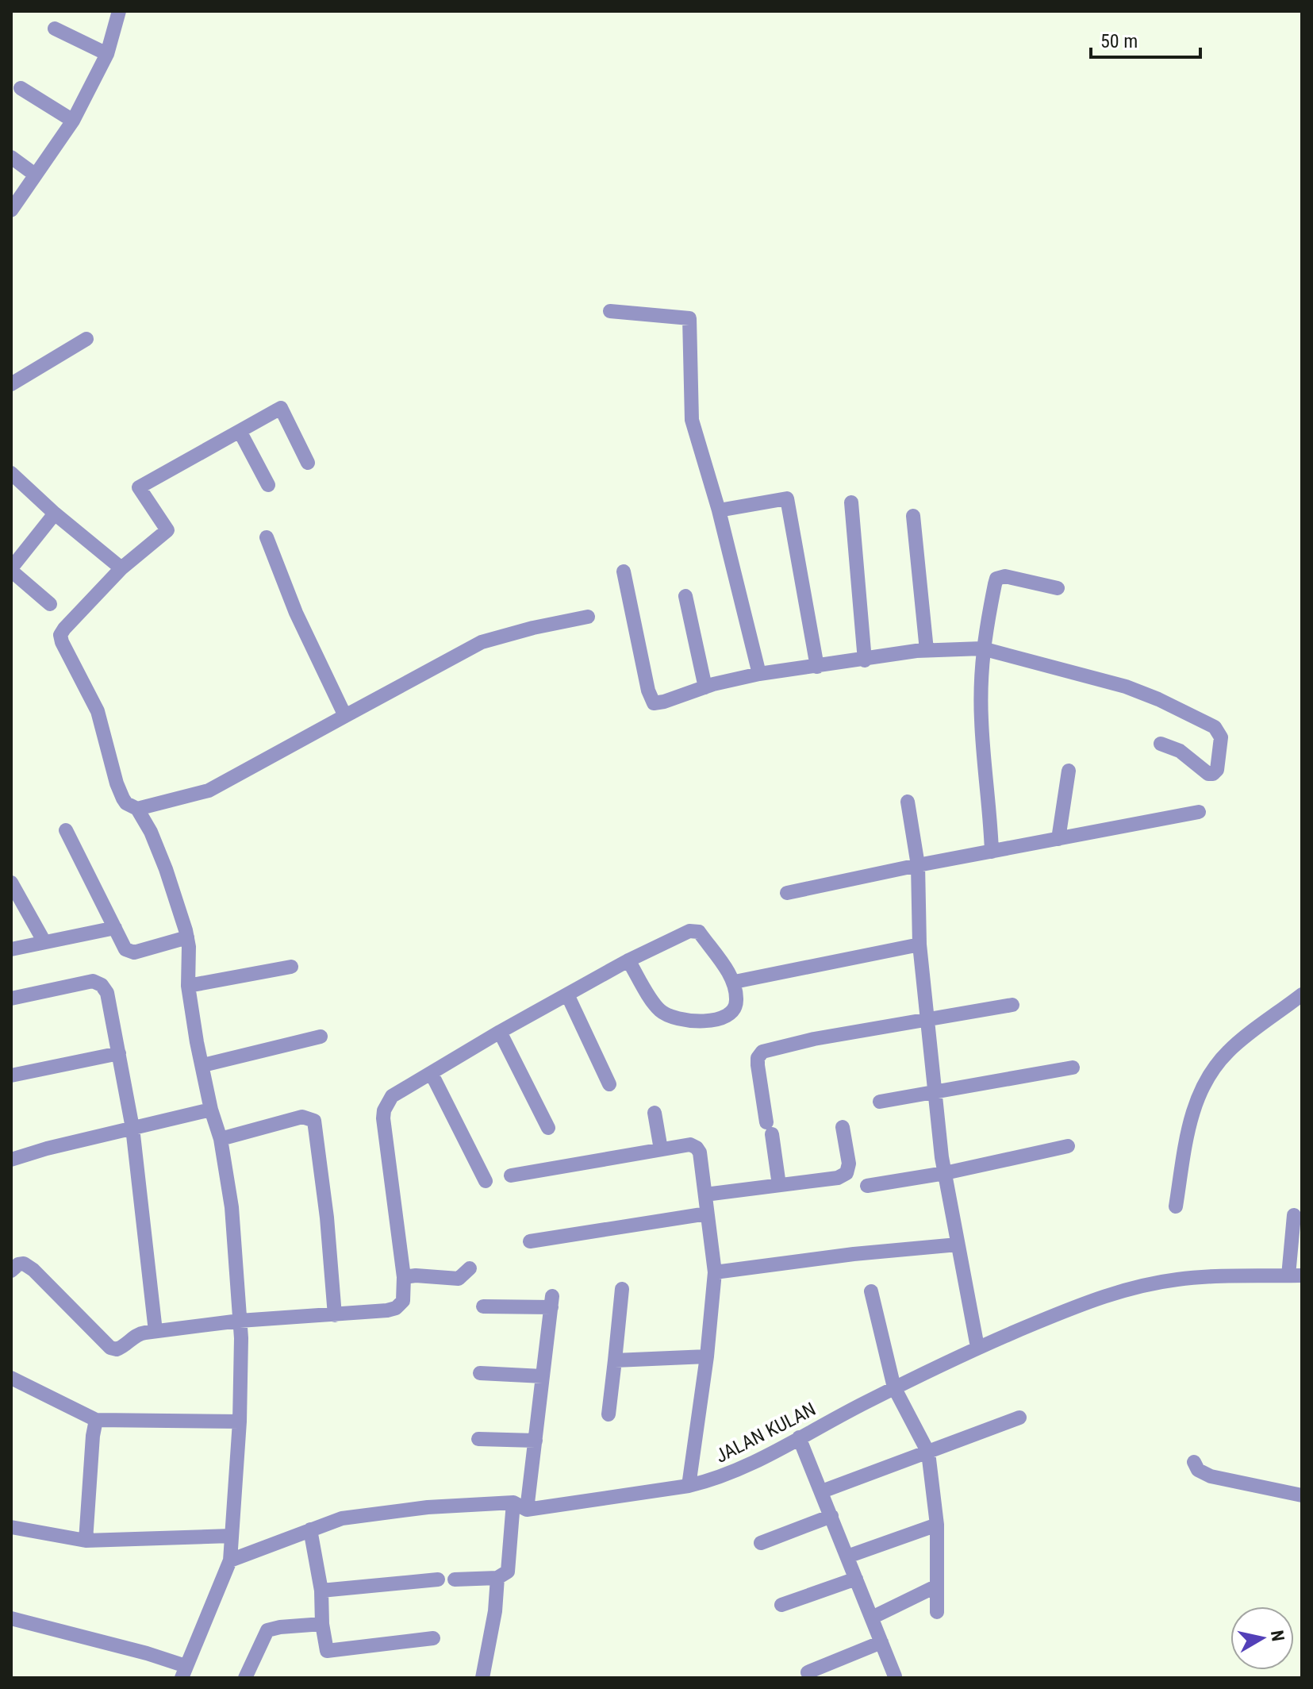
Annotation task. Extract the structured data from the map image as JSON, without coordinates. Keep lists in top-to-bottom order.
{
  "streets": {
    "street": ["JALAN KULAN"]
  },
  "scale_bar": "50 m",
  "north": "right"
}
